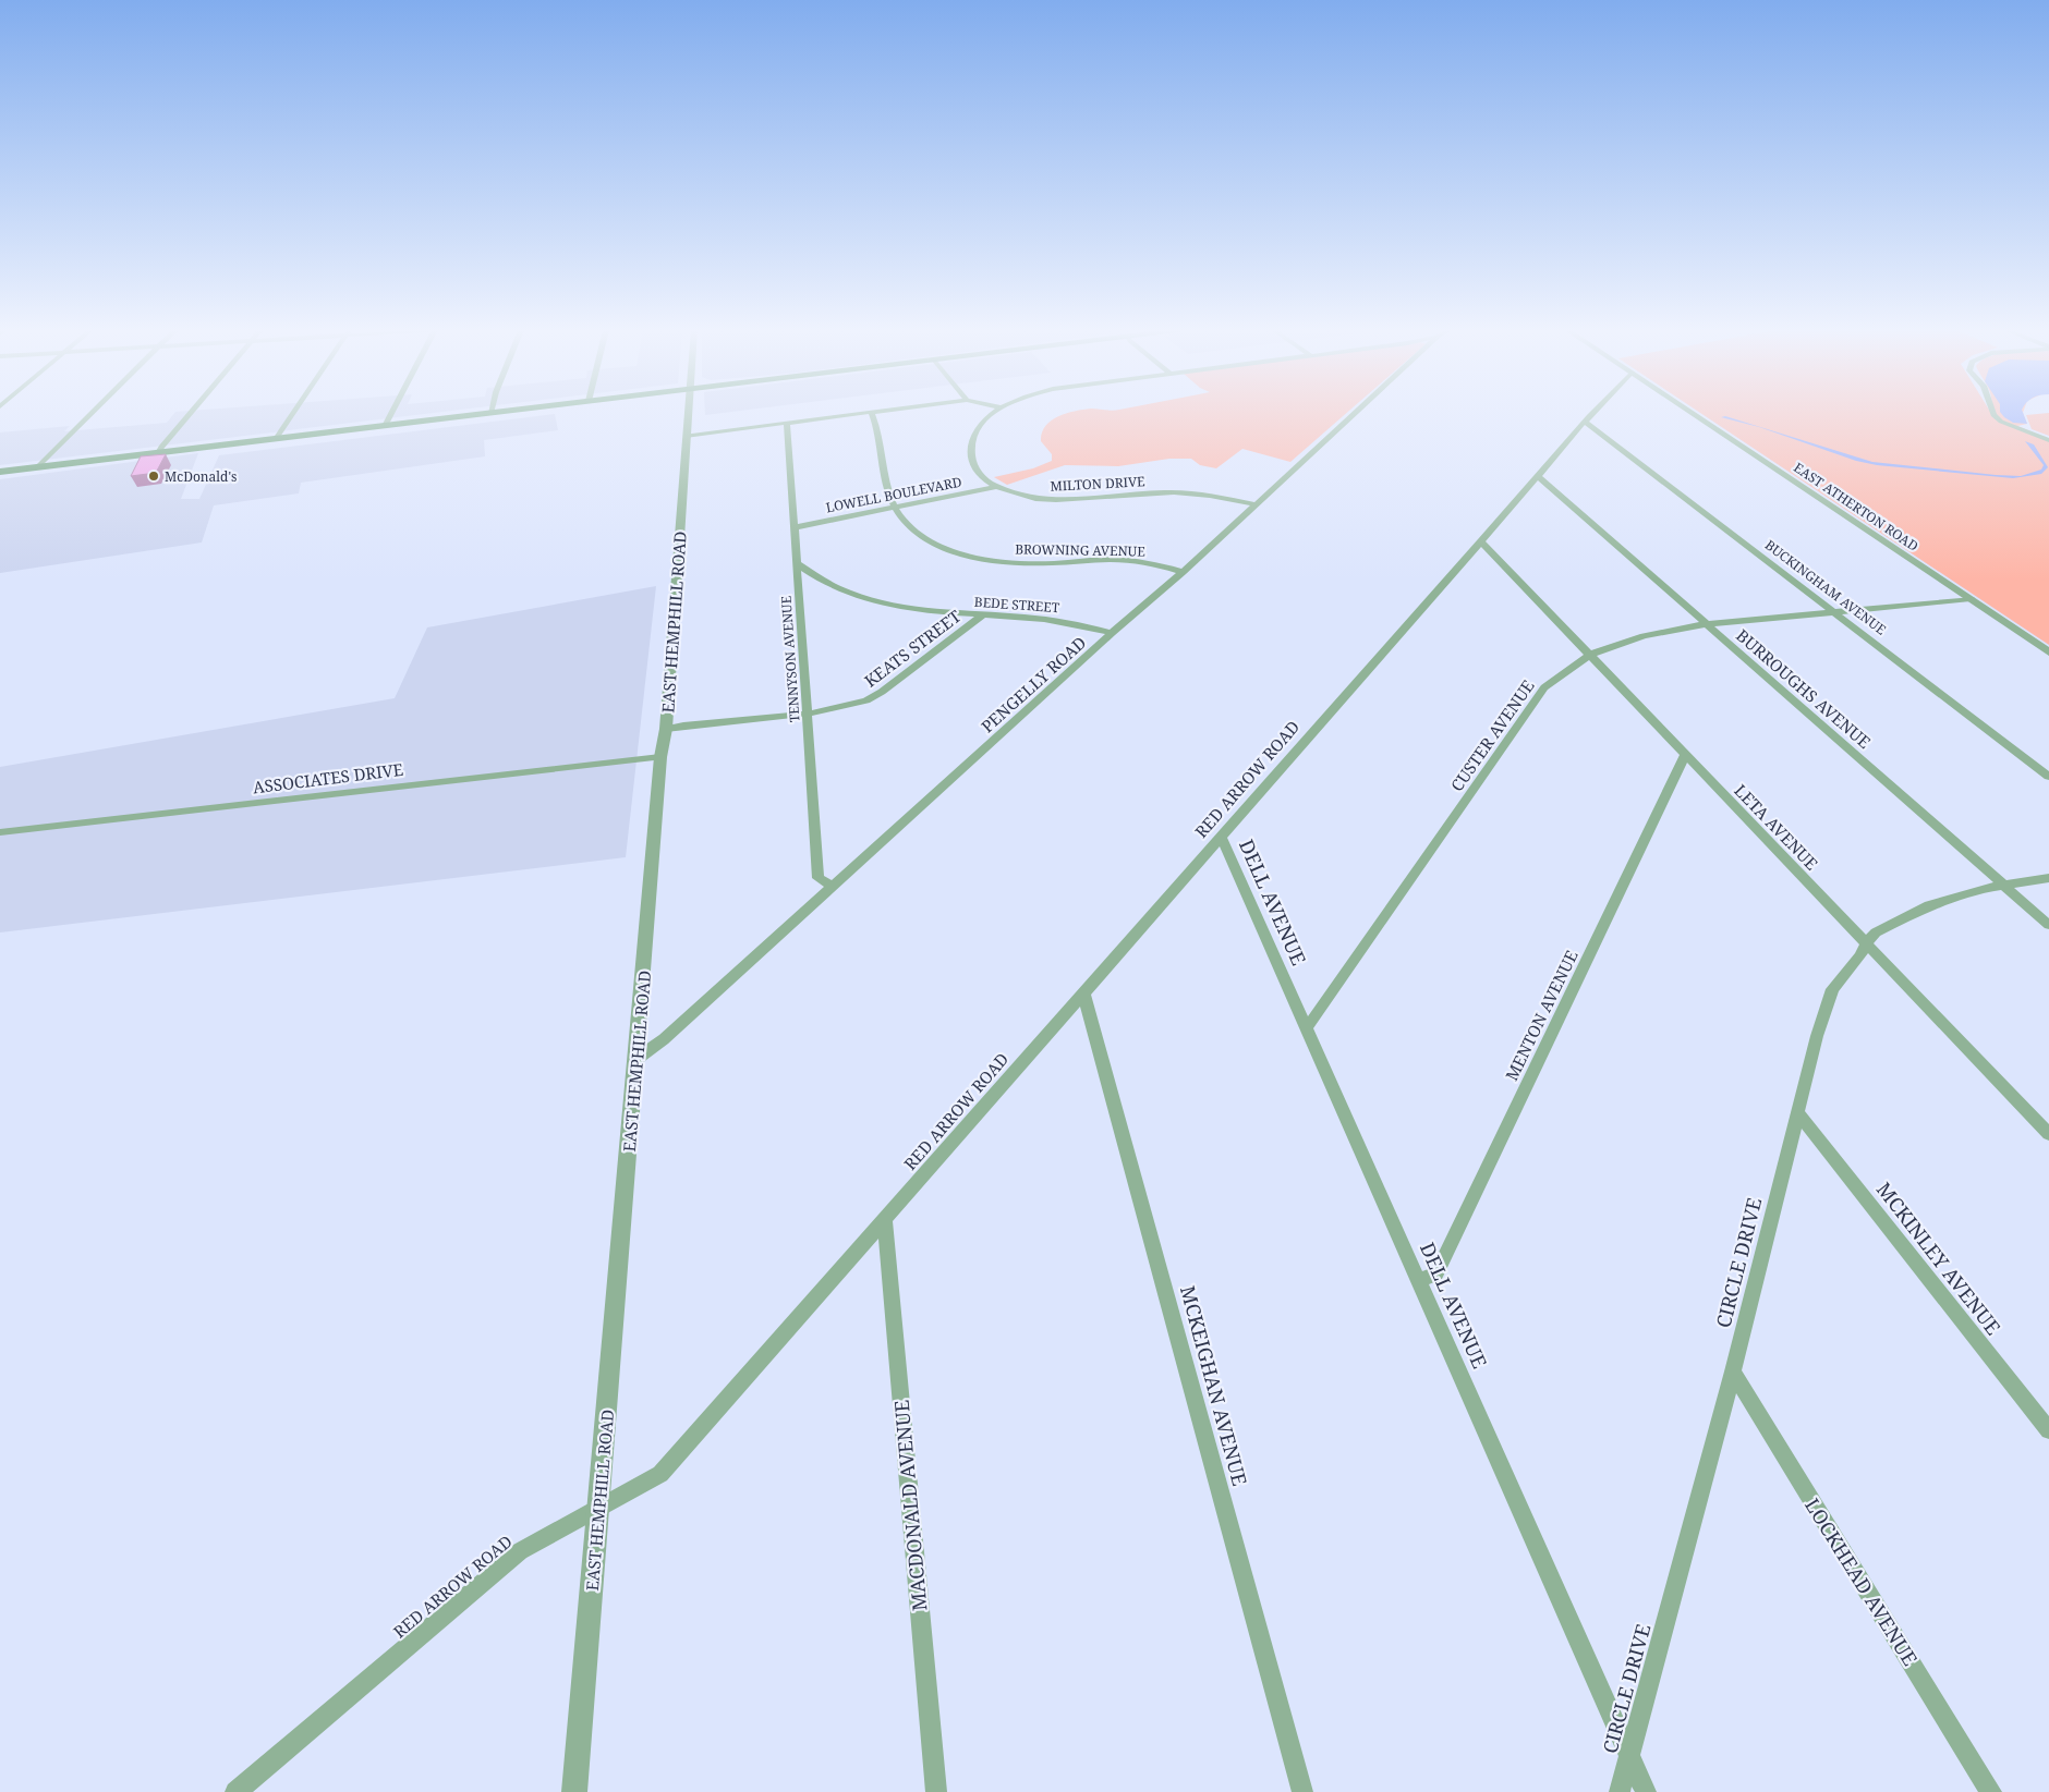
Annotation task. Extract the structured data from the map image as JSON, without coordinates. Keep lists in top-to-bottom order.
{
  "streets": {
    "street": [
      "MILTON DRIVE",
      "LOWELL BOULEVARD",
      "EAST ATHERTON ROAD",
      "BROWNING AVENUE",
      "BUCKINGHAM AVENUE",
      "BEDE STREET",
      "EAST HEMPHILL ROAD",
      "KEATS STREET",
      "TENNYSON AVENUE",
      "PENGELLY ROAD",
      "BURROUGHS AVENUE",
      "CUSTER AVENUE",
      "ASSOCIATES DRIVE",
      "RED ARROW ROAD",
      "LETA AVENUE",
      "DELL AVENUE",
      "MENTON AVENUE",
      "MCKINLEY AVENUE",
      "CIRCLE DRIVE",
      "MCKEIGHAN AVENUE",
      "MACDONALD AVENUE",
      "LOCKHEAD AVENUE"
    ]
  },
  "crossings": [
    ["MILTON DRIVE", "LOWELL BOULEVARD"],
    ["MILTON DRIVE", "PENGELLY ROAD"],
    ["LOWELL BOULEVARD", "BROWNING AVENUE"],
    ["LOWELL BOULEVARD", "TENNYSON AVENUE"],
    ["EAST ATHERTON ROAD", "CUSTER AVENUE"],
    ["BROWNING AVENUE", "PENGELLY ROAD"],
    ["BUCKINGHAM AVENUE", "CUSTER AVENUE"],
    ["BUCKINGHAM AVENUE", "RED ARROW ROAD"],
    ["BEDE STREET", "KEATS STREET"],
    ["BEDE STREET", "TENNYSON AVENUE"],
    ["BEDE STREET", "PENGELLY ROAD"],
    ["EAST HEMPHILL ROAD", "KEATS STREET"],
    ["EAST HEMPHILL ROAD", "PENGELLY ROAD"],
    ["EAST HEMPHILL ROAD", "ASSOCIATES DRIVE"],
    ["EAST HEMPHILL ROAD", "RED ARROW ROAD"],
    ["KEATS STREET", "TENNYSON AVENUE"],
    ["TENNYSON AVENUE", "PENGELLY ROAD"],
    ["BURROUGHS AVENUE", "CUSTER AVENUE"],
    ["BURROUGHS AVENUE", "RED ARROW ROAD"],
    ["BURROUGHS AVENUE", "CIRCLE DRIVE"],
    ["CUSTER AVENUE", "LETA AVENUE"],
    ["CUSTER AVENUE", "DELL AVENUE"],
    ["RED ARROW ROAD", "LETA AVENUE"],
    ["RED ARROW ROAD", "DELL AVENUE"],
    ["RED ARROW ROAD", "MCKEIGHAN AVENUE"],
    ["RED ARROW ROAD", "MACDONALD AVENUE"],
    ["LETA AVENUE", "MENTON AVENUE"],
    ["LETA AVENUE", "CIRCLE DRIVE"],
    ["DELL AVENUE", "MENTON AVENUE"],
    ["DELL AVENUE", "CIRCLE DRIVE"],
    ["MCKINLEY AVENUE", "CIRCLE DRIVE"],
    ["CIRCLE DRIVE", "LOCKHEAD AVENUE"]
  ],
  "places": ["McDonald's"]
}
